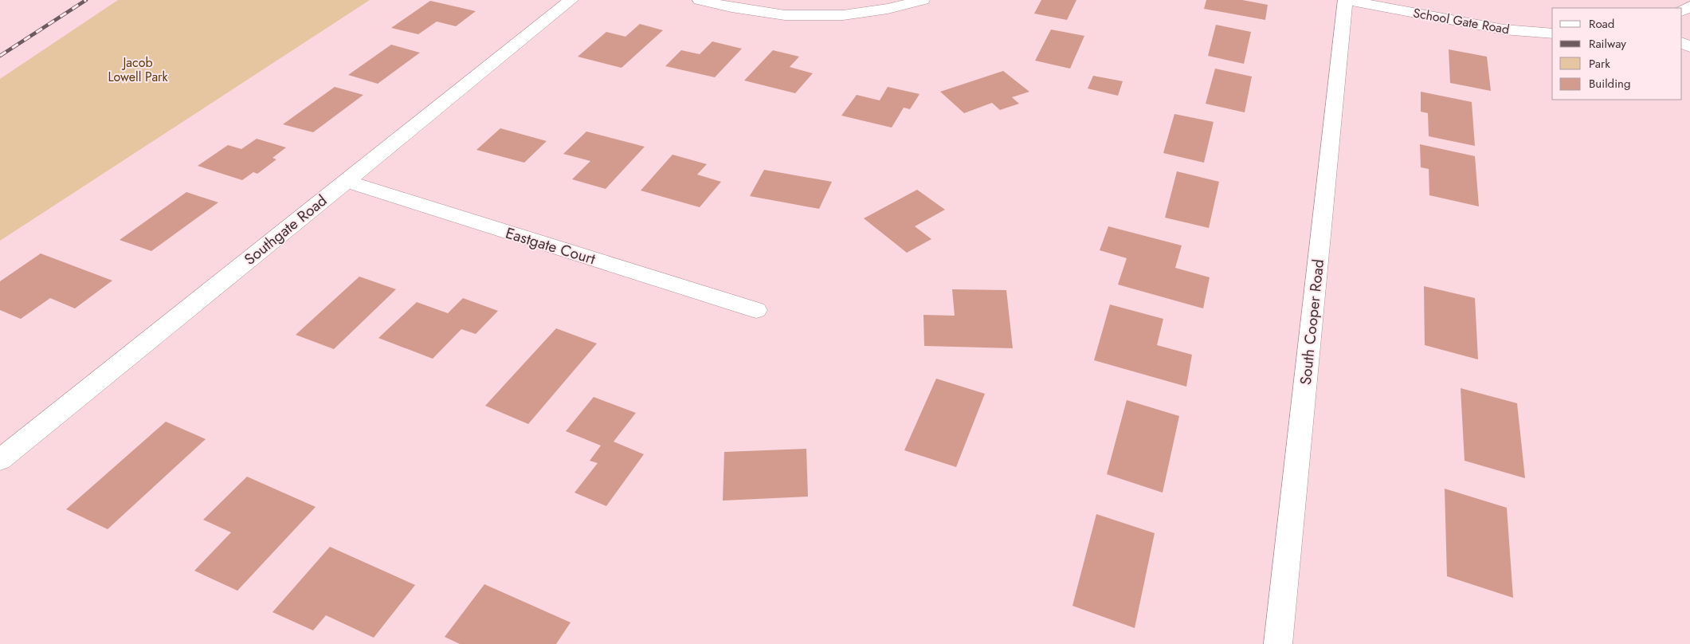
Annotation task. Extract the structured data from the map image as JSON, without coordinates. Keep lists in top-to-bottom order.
{
  "streets": {
    "street": [
      "School Gate Road",
      "Southgate Road",
      "Eastgate Court",
      "South Cooper Road"
    ]
  },
  "crossings": [
    ["School Gate Road", "South Cooper Road"],
    ["Southgate Road", "Eastgate Court"]
  ],
  "parks": ["Jacob Lowell Park"],
  "legend": [
    "Road",
    "Railway",
    "Park",
    "Building"
  ]
}
